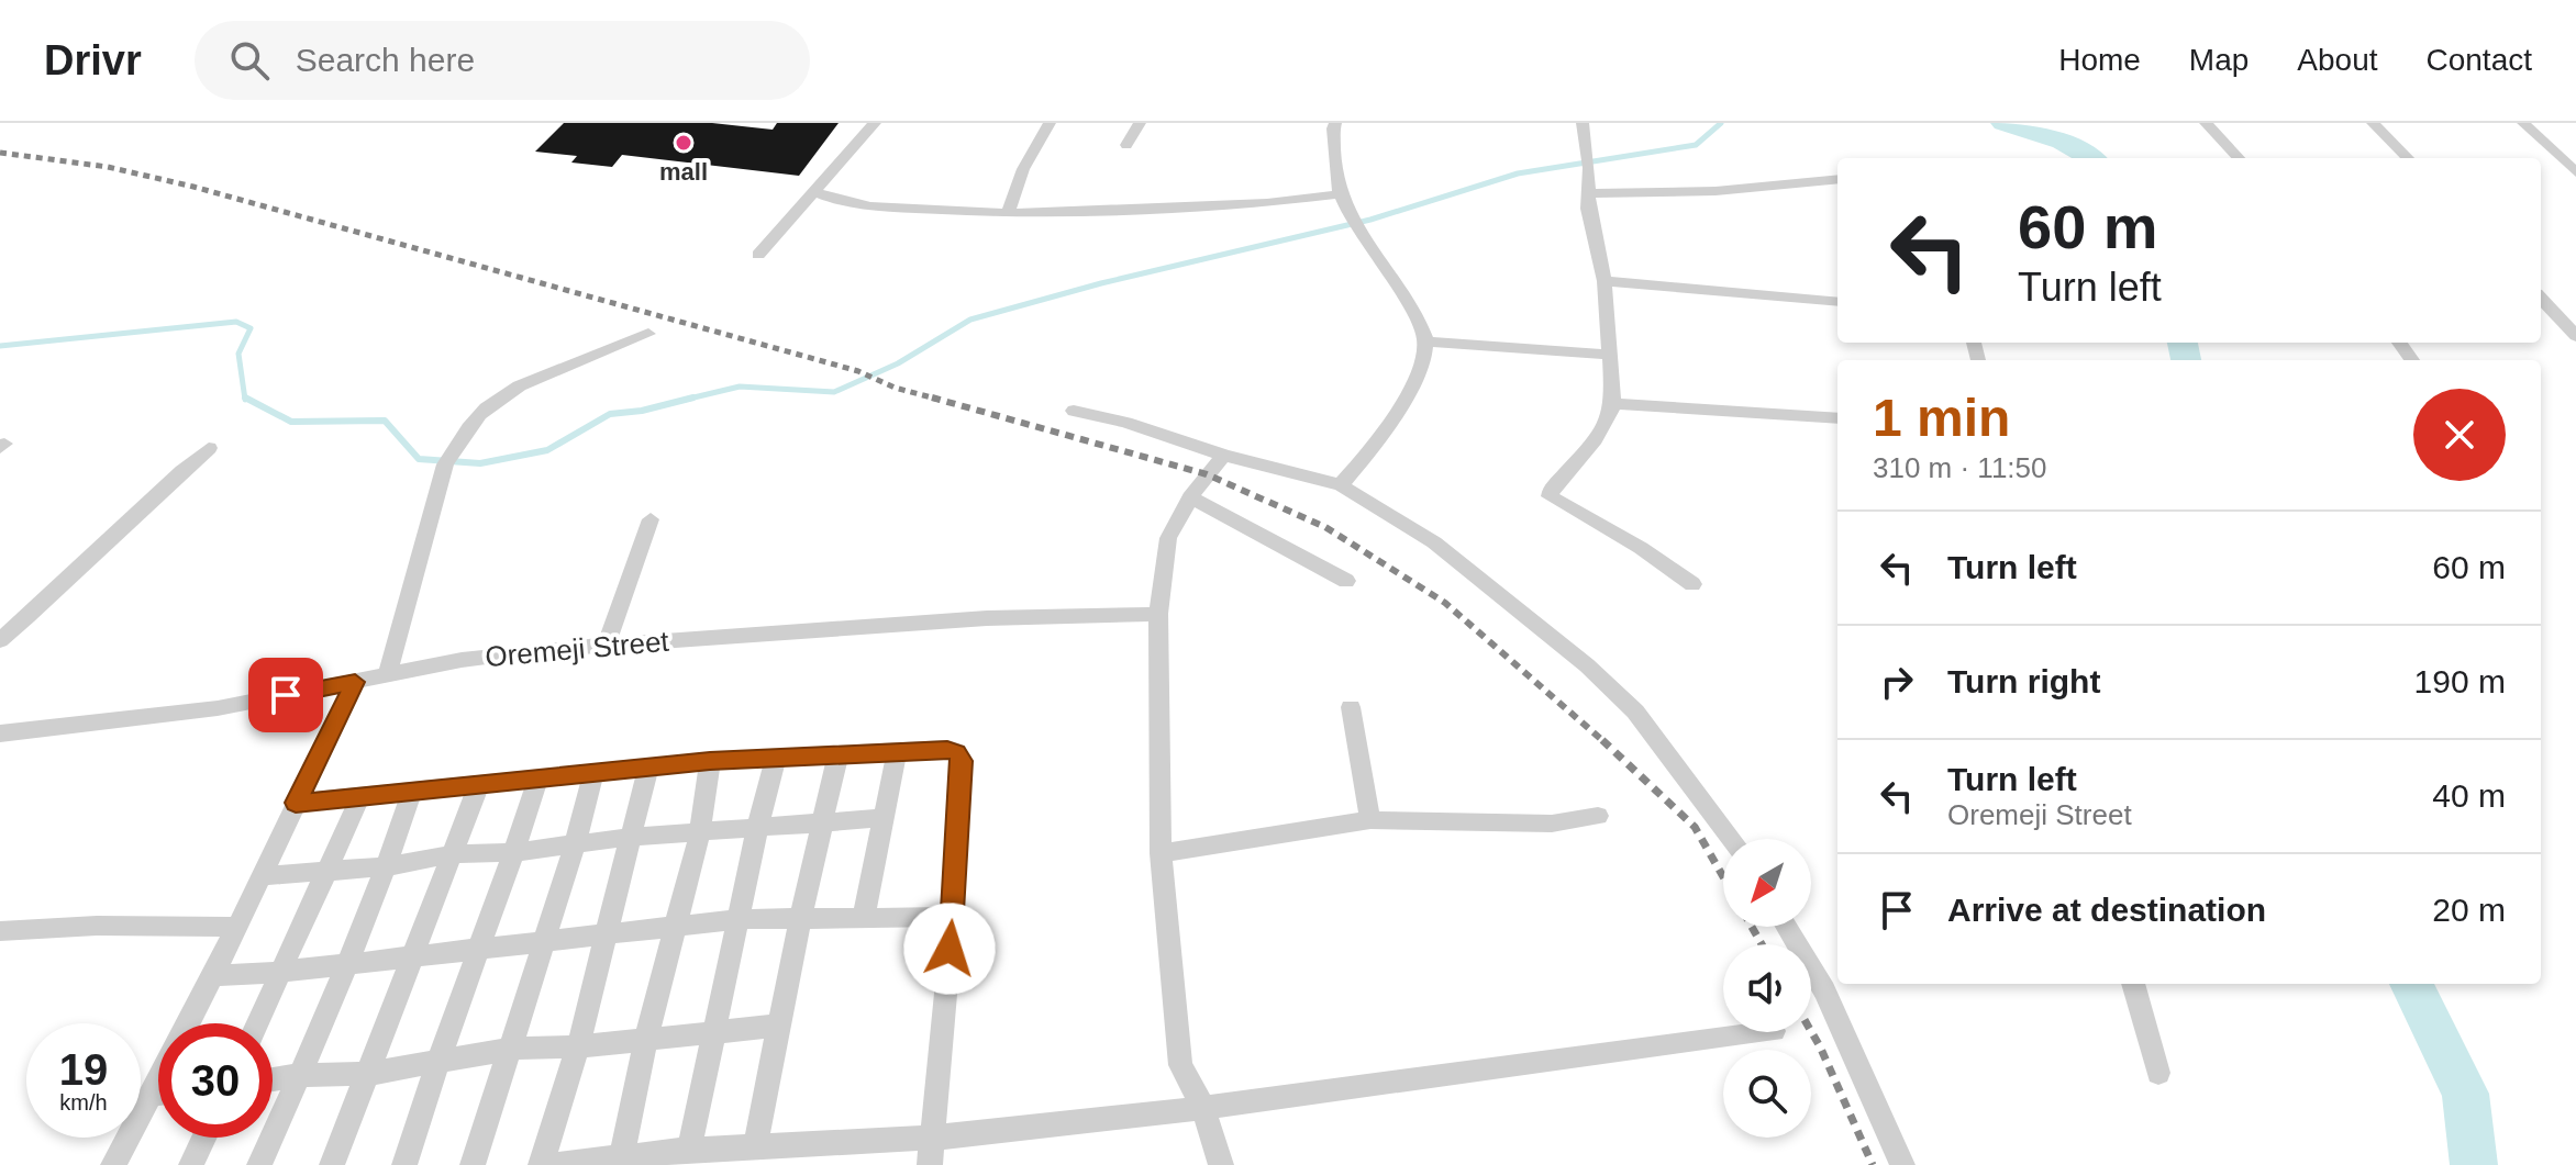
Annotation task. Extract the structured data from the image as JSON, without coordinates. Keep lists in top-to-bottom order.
{
  "streets": {
    "street": ["Oremeji Street"]
  },
  "places": ["mall"],
  "north": "bottom left",
  "page": {
    "header": "Drivr",
    "search": "Search here",
    "nav": [
      "Home",
      "Map",
      "About",
      "Contact"
    ],
    "turn": ["60 m", "Turn left"],
    "heading": ["1 min", "310 m · 11:50"],
    "list": [
      {
        "name": "Turn left",
        "value": "60 m"
      },
      {
        "name": "Turn right",
        "value": "190 m"
      },
      {
        "name": "Turn left",
        "note": "Oremeji Street",
        "value": "40 m"
      },
      {
        "name": "Arrive at destination",
        "value": "20 m"
      }
    ],
    "speed": "19 km/h",
    "limit": "30"
  }
}
